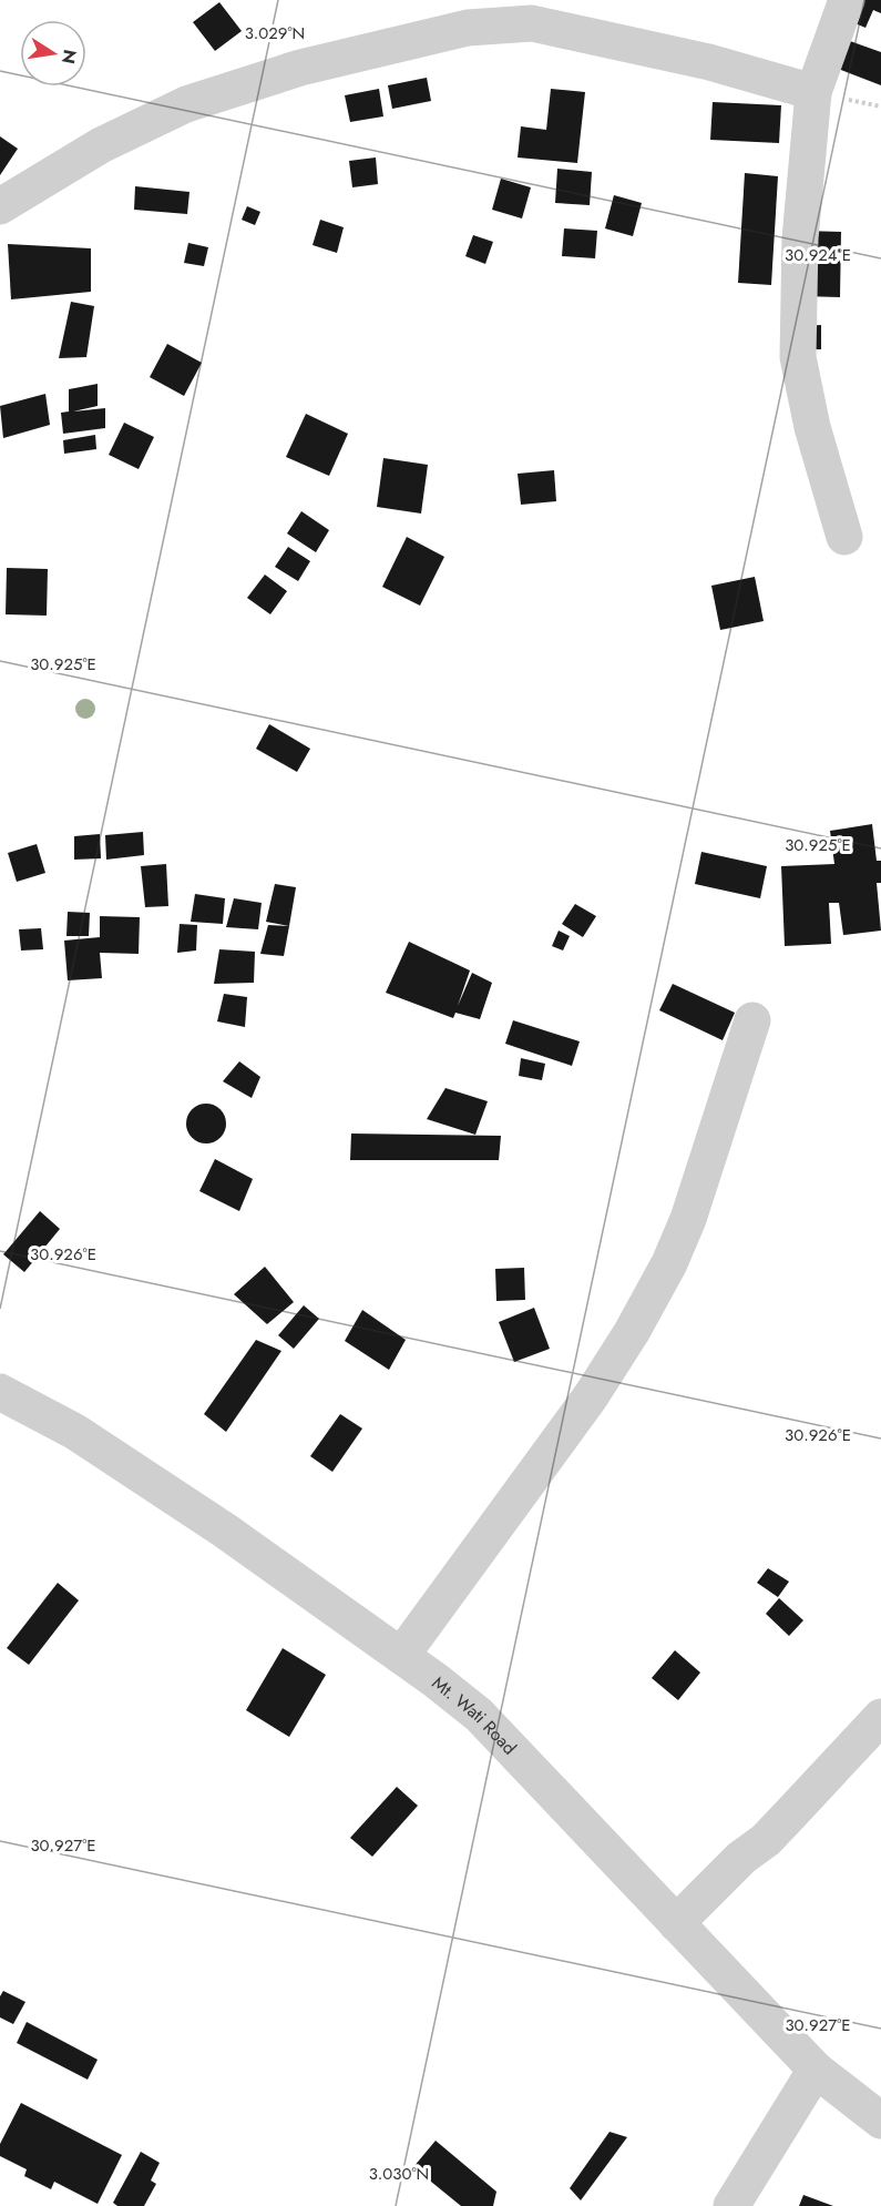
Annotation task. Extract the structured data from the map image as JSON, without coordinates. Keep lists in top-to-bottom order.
{
  "streets": {
    "street": ["Mt. Wati Road"]
  },
  "north": "right",
  "coordinates": [
    "3.029°N",
    "30.924°E",
    "30.925°E",
    "30.926°E",
    "30.927°E",
    "3.030°N"
  ]
}
